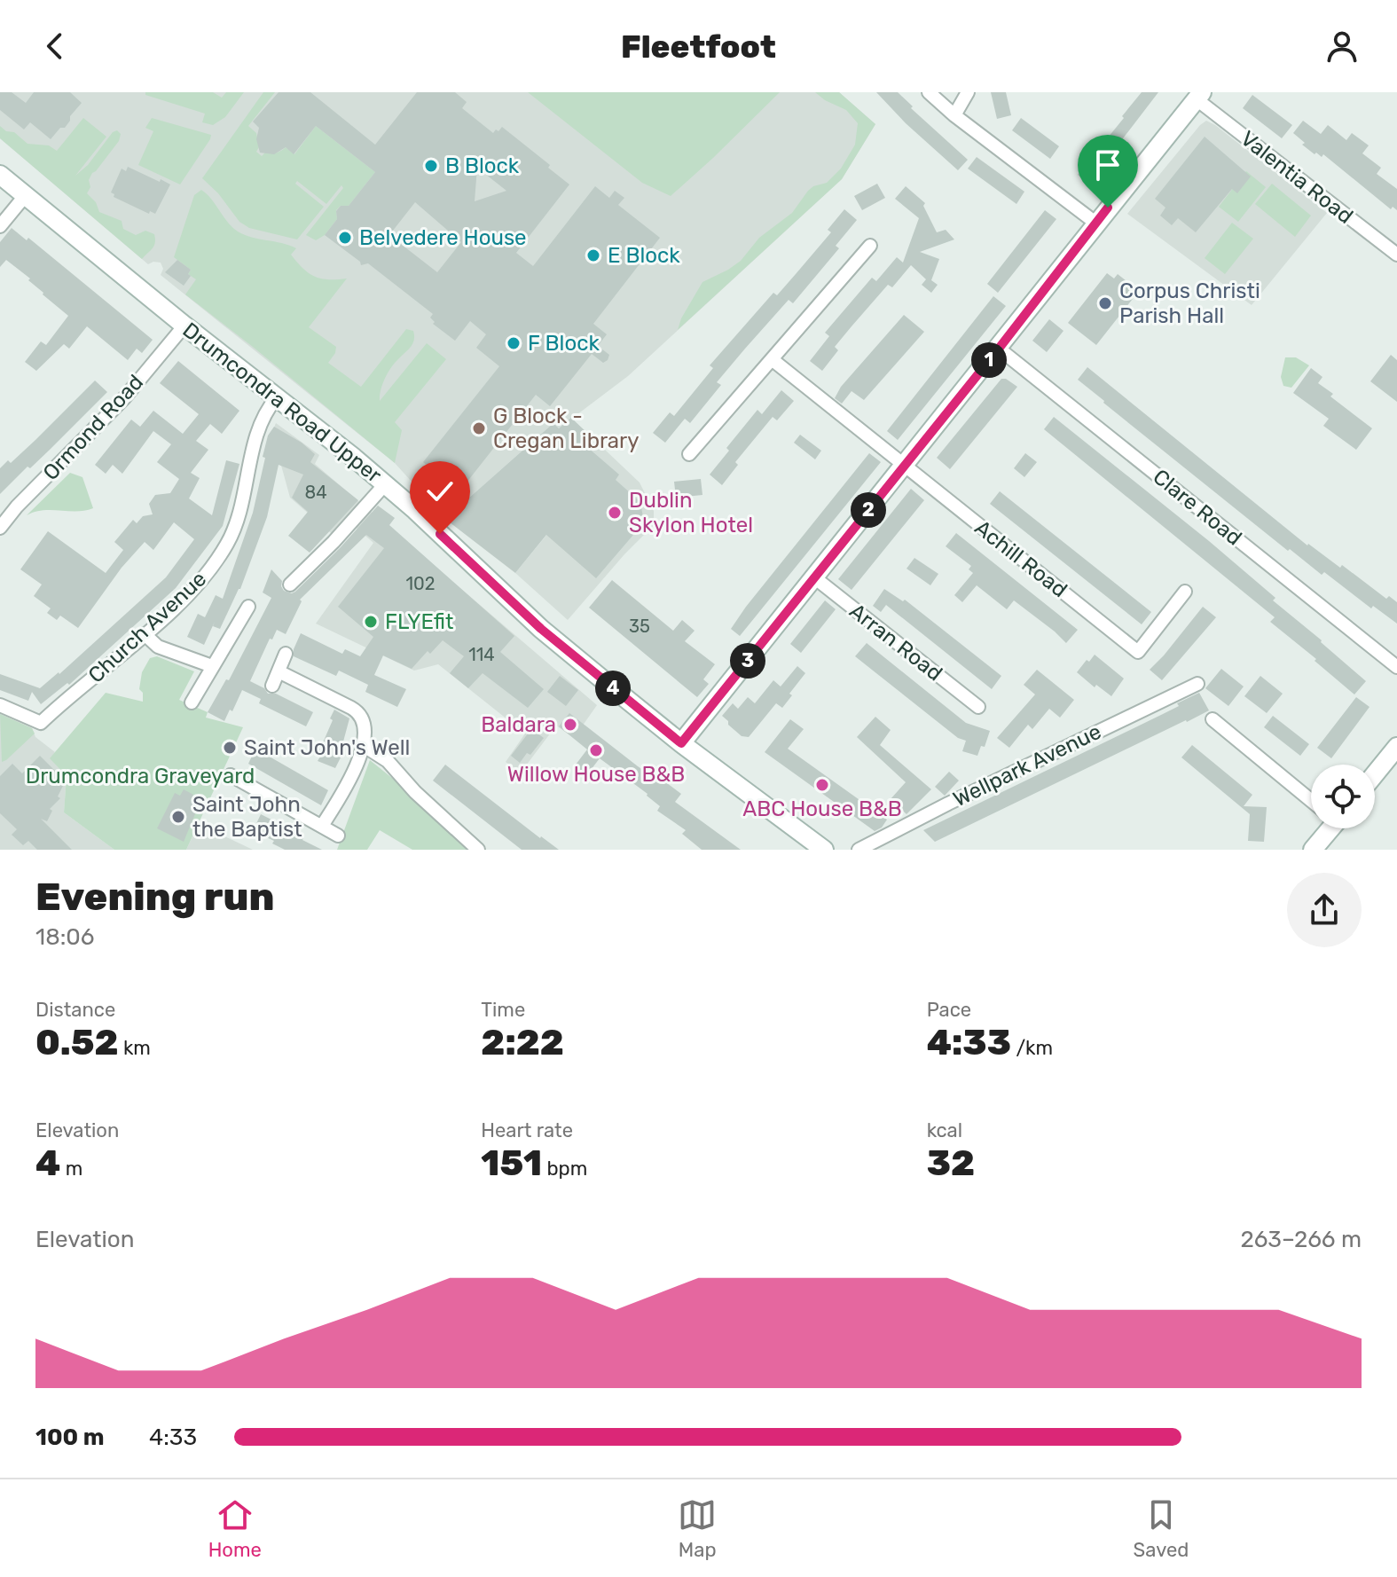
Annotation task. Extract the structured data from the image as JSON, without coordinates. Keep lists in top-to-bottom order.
{
  "streets": {
    "main road": ["Drumcondra Road Upper"],
    "street": [
      "Valentia Road",
      "Ormond Road",
      "Clare Road",
      "Achill Road",
      "Church Avenue",
      "Arran Road",
      "Wellpark Avenue"
    ]
  },
  "crossings": [
    ["Drumcondra Road Upper", "Ormond Road"],
    ["Drumcondra Road Upper", "Church Avenue"]
  ],
  "parks": ["Drumcondra Graveyard"],
  "places": [
    "B Block",
    "Belvedere House",
    "E Block",
    "Corpus Christi Parish Hall",
    "F Block",
    "G Block - Cregan Library",
    "Dublin Skylon Hotel",
    "FLYEfit",
    "Baldara",
    "Saint John's Well",
    "Willow House B&B",
    "ABC House B&B",
    "Saint John the Baptist"
  ],
  "house_numbers": [
    "84",
    "102",
    "35",
    "114"
  ],
  "page": {
    "header": "Fleetfoot",
    "pins": [
      "1",
      "2",
      "3",
      "4"
    ],
    "heading": ["Evening run", "18:06"],
    "stats": [
      ["Distance", "0.52 km"],
      ["Time", "2:22"],
      ["Pace", "4:33 /km"],
      ["Elevation", "4 m"],
      ["Heart rate", "151 bpm"],
      ["kcal", "32"]
    ],
    "chart": ["Elevation", "263–266 m"],
    "list": [
      {
        "name": "100 m",
        "note": "4:33"
      }
    ],
    "tabs": ["Home", "Map", "Saved"]
  }
}
